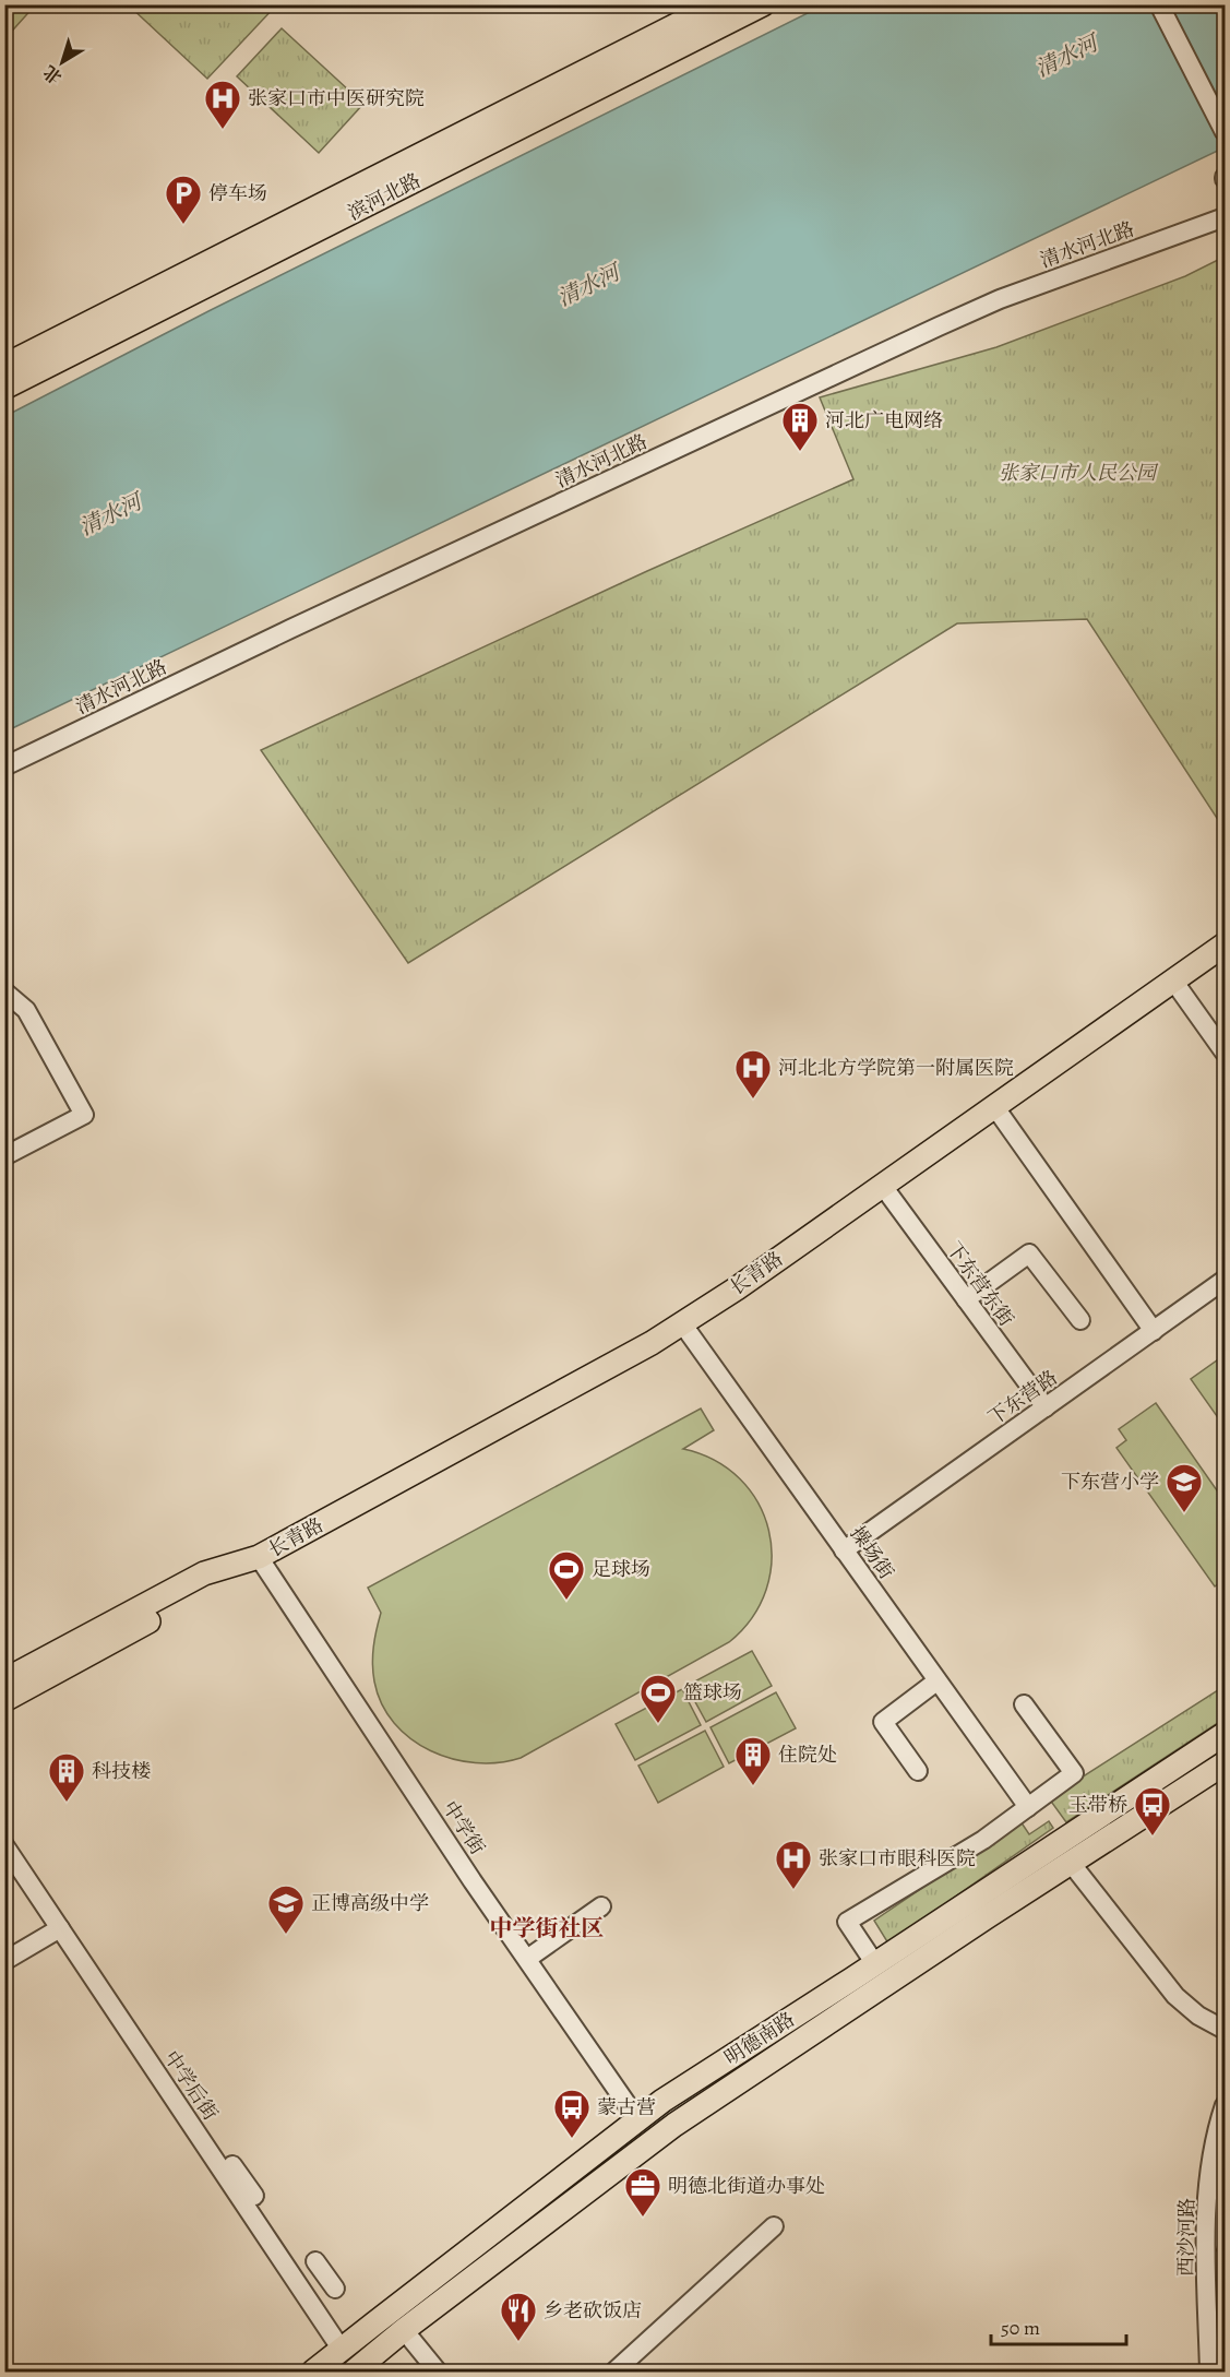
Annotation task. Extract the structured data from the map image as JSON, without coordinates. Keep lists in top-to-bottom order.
{
  "streets": {
    "main road": ["滨河北路", "长青路", "明德南路"],
    "street": [
      "清水河北路",
      "下东营东街",
      "下东营路",
      "操场街",
      "中学街",
      "中学后街",
      "西沙河路"
    ]
  },
  "crossings": [
    ["长青路", "下东营东街"],
    ["长青路", "操场街"],
    ["长青路", "中学街"],
    ["下东营东街", "下东营路"],
    ["下东营路", "操场街"],
    ["中学街", "明德南路"],
    ["明德南路", "中学后街"]
  ],
  "districts": ["中学街社区"],
  "water": ["清水河"],
  "parks": ["张家口市人民公园"],
  "places": {
    "hospital": ["张家口市中医研究院", "河北北方学院第一附属医院", "张家口市眼科医院"],
    "parking": ["停车场"],
    "building": ["河北广电网络", "住院处", "科技楼"],
    "school or university": ["下东营小学", "正博高级中学"],
    "sports": ["足球场", "篮球场"],
    "bus stop": ["玉带桥", "蒙古营"],
    "office": ["明德北街道办事处"],
    "restaurant": ["乡老砍饭店"]
  },
  "scale_bar": "50 m",
  "north": "bottom left"
}
